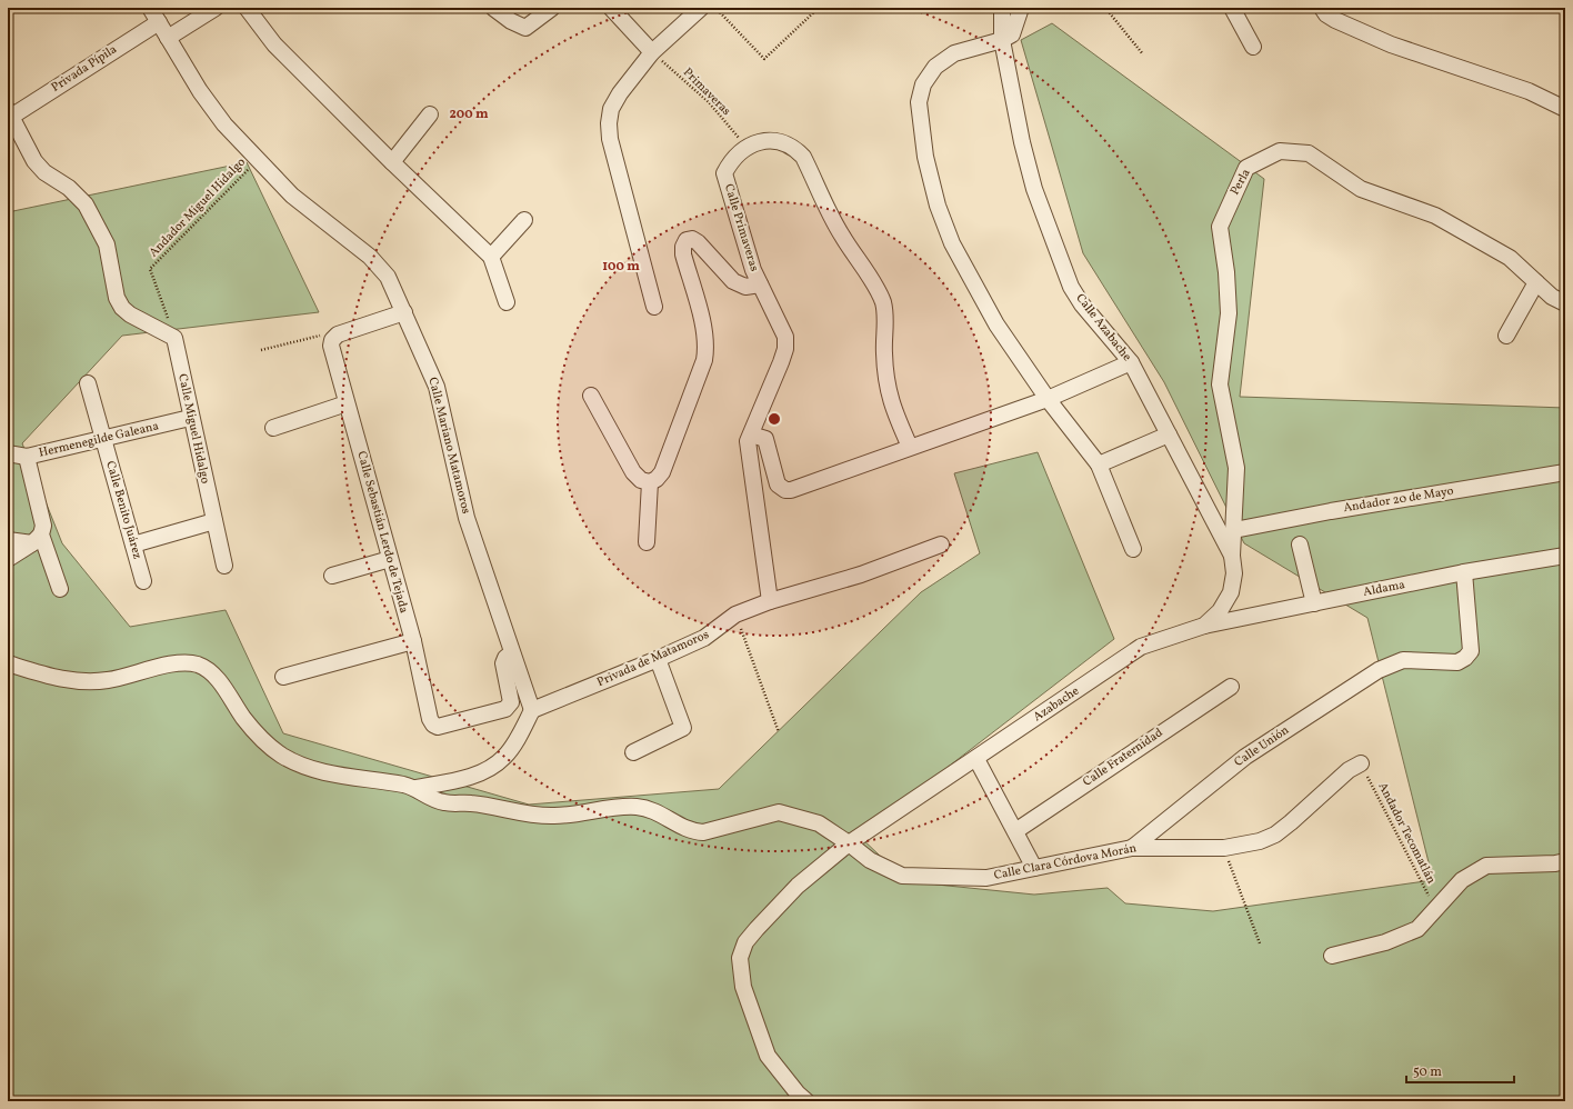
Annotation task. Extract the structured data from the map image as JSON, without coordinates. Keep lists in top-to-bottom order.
{
  "streets": {
    "street": [
      "Privada Pípila",
      "Perla",
      "Calle Primaveras",
      "Calle Azabache",
      "Calle Miguel Hidalgo",
      "Hermenegilde Galeana",
      "Calle Mariano Matamoros",
      "Andador 20 de Mayo",
      "Calle Benito Juárez",
      "Calle Sebastián Lerdo de Tejada",
      "Aldama",
      "Privada de Matamoros",
      "Azabache",
      "Calle Unión",
      "Calle Fraternidad",
      "Calle Clara Córdova Morán"
    ],
    "path": ["Primaveras", "Andador Miguel Hidalgo", "Andador Tecomatlán"]
  },
  "crossings": [
    ["Privada Pípila", "Calle Mariano Matamoros"],
    ["Primaveras", "Calle Primaveras"],
    ["Perla", "Calle Azabache"],
    ["Perla", "Andador 20 de Mayo"],
    ["Perla", "Azabache"],
    ["Andador Miguel Hidalgo", "Calle Miguel Hidalgo"],
    ["Andador Miguel Hidalgo", "Calle Mariano Matamoros"],
    ["Calle Primaveras", "Privada de Matamoros"],
    ["Calle Azabache", "Azabache"],
    ["Calle Miguel Hidalgo", "Hermenegilde Galeana"],
    ["Hermenegilde Galeana", "Calle Benito Juárez"],
    ["Calle Mariano Matamoros", "Calle Sebastián Lerdo de Tejada"],
    ["Calle Mariano Matamoros", "Privada de Matamoros"],
    ["Aldama", "Azabache"],
    ["Aldama", "Calle Unión"],
    ["Azabache", "Calle Clara Córdova Morán"],
    ["Calle Unión", "Calle Clara Córdova Morán"],
    ["Andador Tecomatlán", "Calle Clara Córdova Morán"]
  ],
  "scale_bar": "50 m",
  "rings": ["200 m", "100 m"]
}
